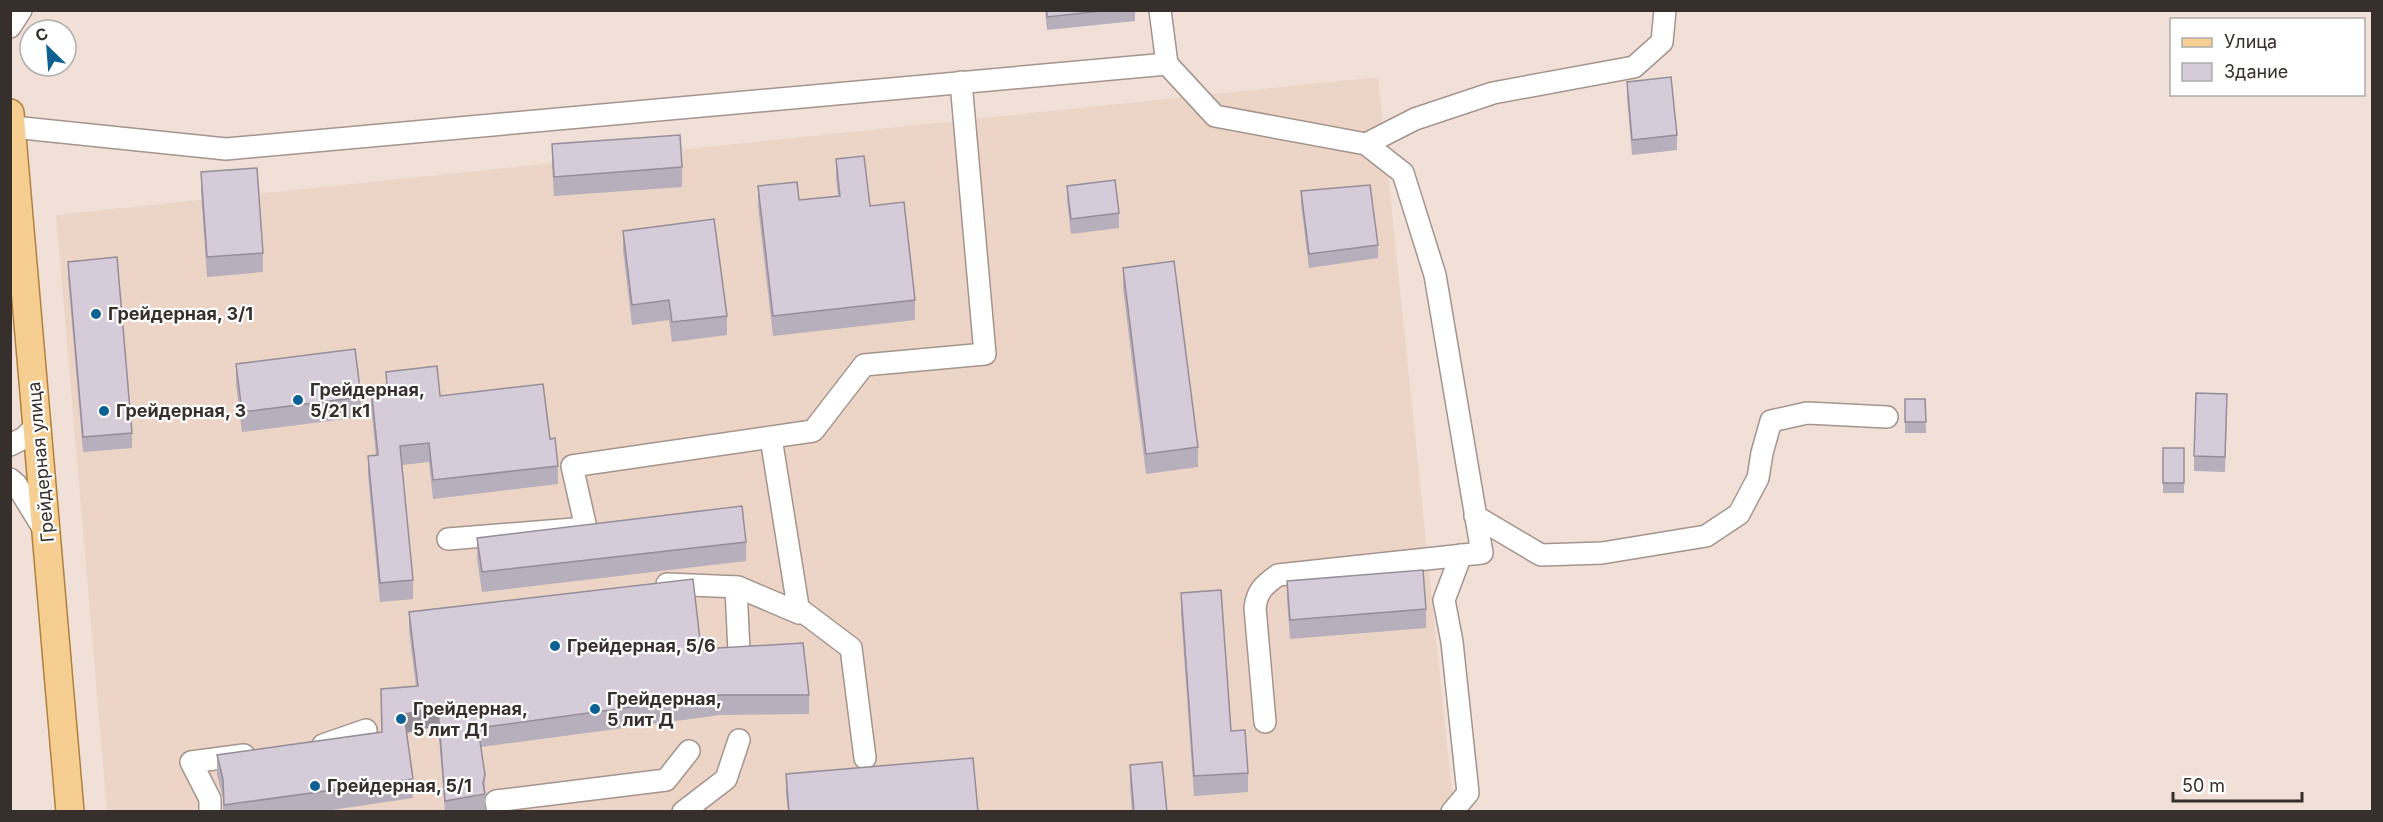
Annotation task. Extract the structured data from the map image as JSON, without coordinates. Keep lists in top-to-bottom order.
{
  "streets": {
    "main road": ["Грейдерная улица"]
  },
  "places": [
    "Грейдерная, 3/1",
    "Грейдерная, 5/21 к1",
    "Грейдерная, 3",
    "Грейдерная, 5/6",
    "Грейдерная, 5 лит Д",
    "Грейдерная, 5 лит Д1",
    "Грейдерная, 5/1"
  ],
  "legend": ["Улица", "Здание"],
  "scale_bar": "50 m",
  "north": "top left"
}
